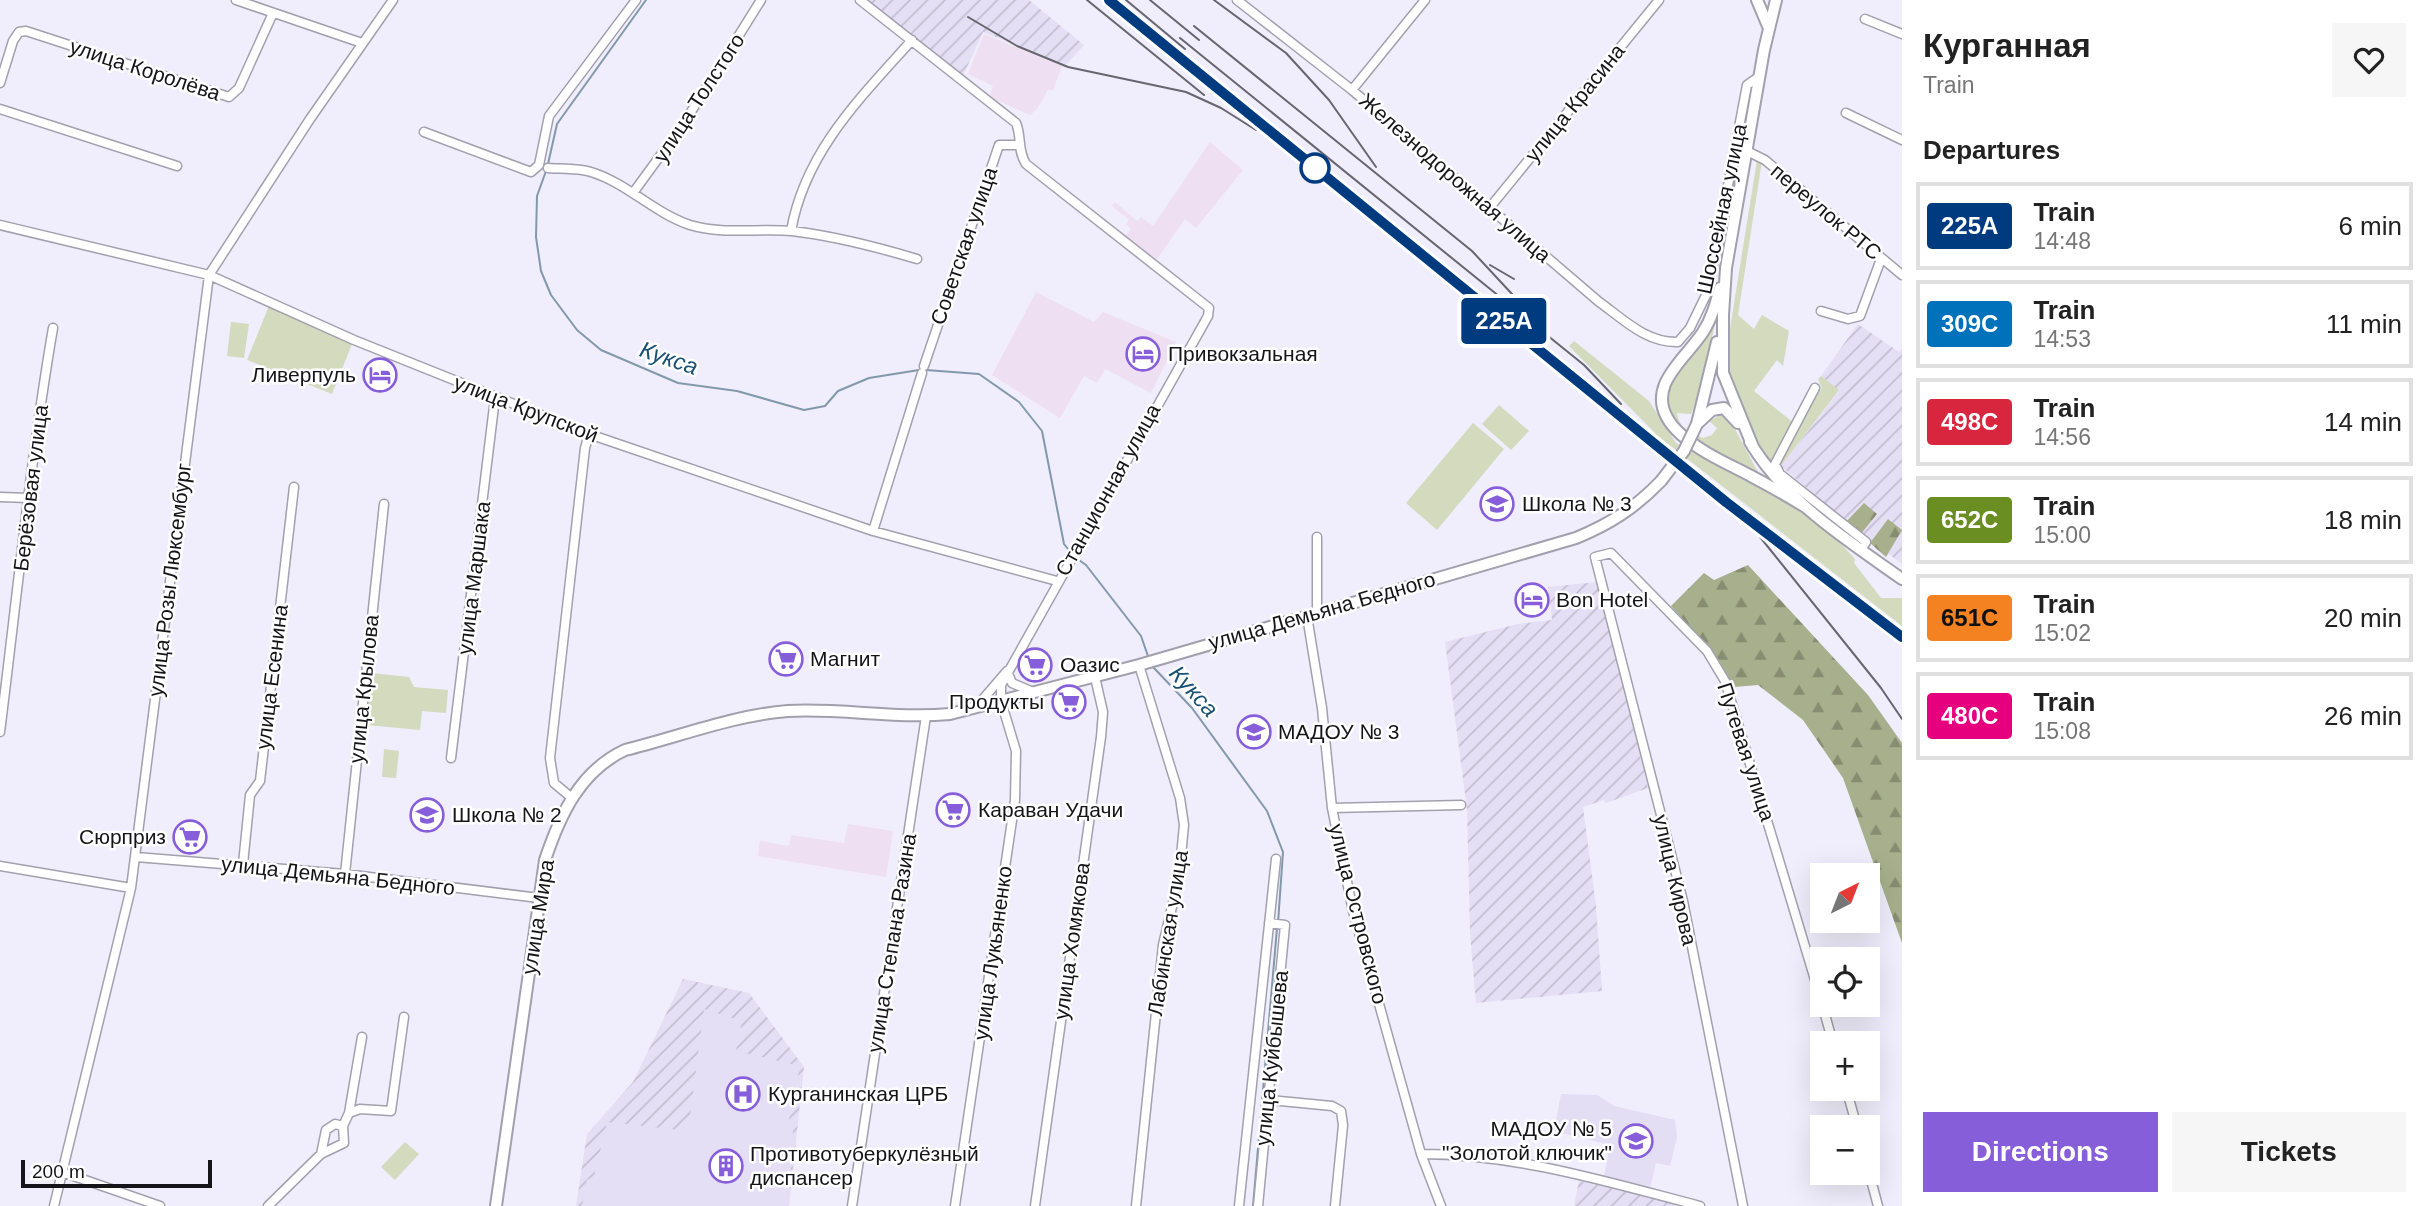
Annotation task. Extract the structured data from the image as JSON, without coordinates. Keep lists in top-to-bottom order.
{
  "streets": {
    "main road": ["Шоссейная улица", "улица Демьяна Бедного", "улица Мира"],
    "street": [
      "улица Королёва",
      "улица Толстого",
      "улица Красина",
      "Железнодорожная улица",
      "переулок РТС",
      "Советская улица",
      "улица Крупской",
      "Берёзовая улица",
      "Станционная улица",
      "улица Маршака",
      "улица Розы Люксембург",
      "улица Есенина",
      "улица Крылова",
      "Путевая улица",
      "улица Кирова",
      "улица Островского",
      "Лабинская улица",
      "улица Хомякова",
      "улица Степана Разина",
      "улица Лукьяненко",
      "улица Куйбышева"
    ]
  },
  "crossings": [
    ["улица Красина", "Железнодорожная улица"],
    ["Железнодорожная улица", "Шоссейная улица"],
    ["Шоссейная улица", "переулок РТС"],
    ["Шоссейная улица", "улица Демьяна Бедного"],
    ["Советская улица", "улица Крупской"],
    ["Советская улица", "Станционная улица"],
    ["улица Крупской", "Станционная улица"],
    ["улица Крупской", "улица Маршака"],
    ["улица Крупской", "улица Розы Люксембург"],
    ["Станционная улица", "улица Демьяна Бедного"],
    ["Станционная улица", "улица Лукьяненко"],
    ["улица Розы Люксембург", "улица Демьяна Бедного"],
    ["улица Демьяна Бедного", "улица Есенина"],
    ["улица Демьяна Бедного", "улица Крылова"],
    ["улица Демьяна Бедного", "улица Островского"],
    ["улица Демьяна Бедного", "улица Мира"],
    ["улица Демьяна Бедного", "Лабинская улица"],
    ["улица Демьяна Бедного", "улица Хомякова"],
    ["улица Демьяна Бедного", "улица Степана Разина"],
    ["улица Демьяна Бедного", "улица Лукьяненко"],
    ["Путевая улица", "улица Кирова"]
  ],
  "water": ["Кукса"],
  "places": {
    "hotel": ["Привокзальная", "Ливерпуль", "Bon Hotel"],
    "school or university": [
      "Школа № 3",
      "МАДОУ № 3",
      "Школа № 2",
      "МАДОУ № 5 \"Золотой ключик\""
    ],
    "supermarket": [
      "Магнит",
      "Оазис",
      "Продукты",
      "Караван Удачи",
      "Сюрприз"
    ],
    "hospital": ["Курганинская ЦРБ"],
    "building": ["Противотуберкулёзный диспансер"]
  },
  "scale_bar": "200 m",
  "north": "top right",
  "page": {
    "on_map": "225А",
    "heading": [
      ["Курганная", "Train"],
      "Departures"
    ],
    "list": [
      {
        "mark": "225А",
        "name": "Train",
        "note": "14:48",
        "value": "6 min"
      },
      {
        "mark": "309С",
        "name": "Train",
        "note": "14:53",
        "value": "11 min"
      },
      {
        "mark": "498С",
        "name": "Train",
        "note": "14:56",
        "value": "14 min"
      },
      {
        "mark": "652С",
        "name": "Train",
        "note": "15:00",
        "value": "18 min"
      },
      {
        "mark": "651С",
        "name": "Train",
        "note": "15:02",
        "value": "20 min"
      },
      {
        "mark": "480С",
        "name": "Train",
        "note": "15:08",
        "value": "26 min"
      }
    ],
    "map_buttons": ["+", "−"],
    "buttons": ["Directions", "Tickets"],
    "scale": "200 m"
  }
}
